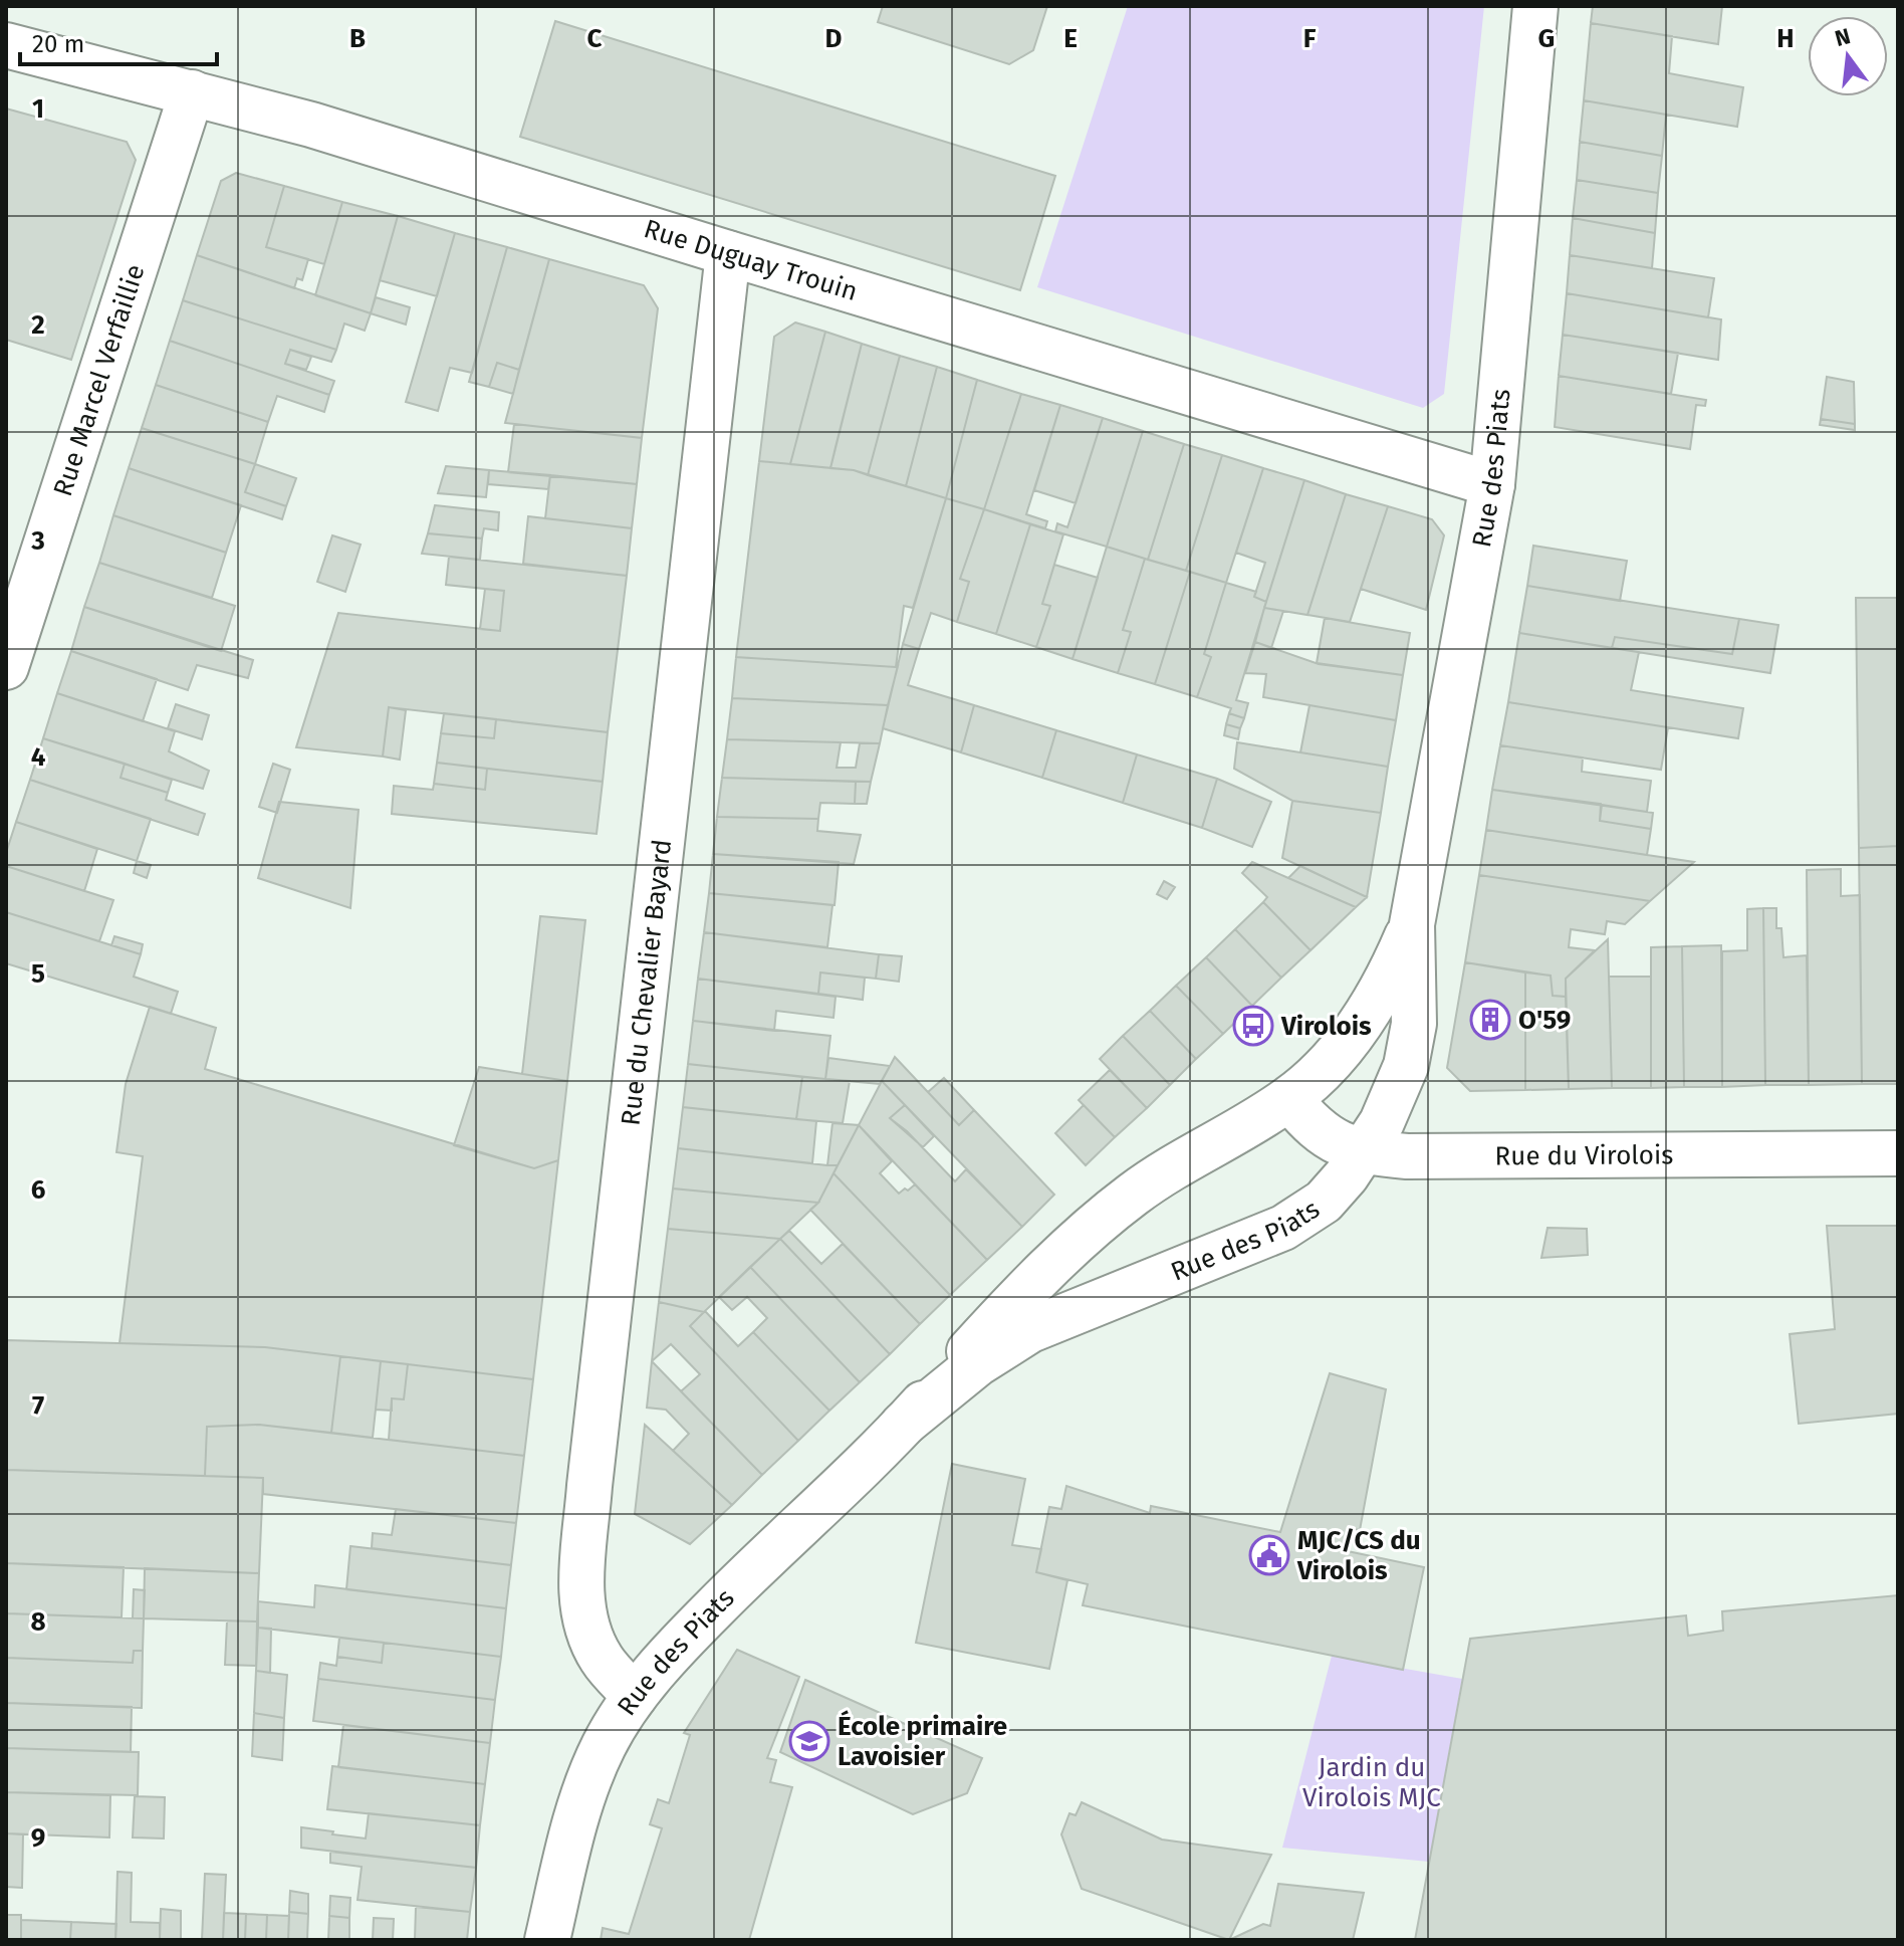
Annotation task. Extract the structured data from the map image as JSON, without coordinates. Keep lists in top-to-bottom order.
{
  "streets": {
    "street": [
      "Rue Duguay Trouin",
      "Rue Marcel Verfaillie",
      "Rue des Piats",
      "Rue du Chevalier Bayard",
      "Rue du Virolois"
    ]
  },
  "crossings": [
    ["Rue Duguay Trouin", "Rue Marcel Verfaillie"],
    ["Rue Duguay Trouin", "Rue des Piats"],
    ["Rue Duguay Trouin", "Rue du Chevalier Bayard"],
    ["Rue des Piats", "Rue du Chevalier Bayard"],
    ["Rue des Piats", "Rue du Virolois"]
  ],
  "parks": ["Jardin du Virolois MJC"],
  "places": {
    "building": ["O'59"],
    "bus stop": ["Virolois"],
    "public building": ["MJC/CS du Virolois"],
    "school or university": ["École primaire Lavoisier"]
  },
  "scale_bar": "20 m",
  "north": "top",
  "grid": {
    "columns": [
      "B",
      "C",
      "D",
      "E",
      "F",
      "G",
      "H"
    ],
    "rows": [
      "1",
      "2",
      "3",
      "4",
      "5",
      "6",
      "7",
      "8",
      "9"
    ]
  }
}
